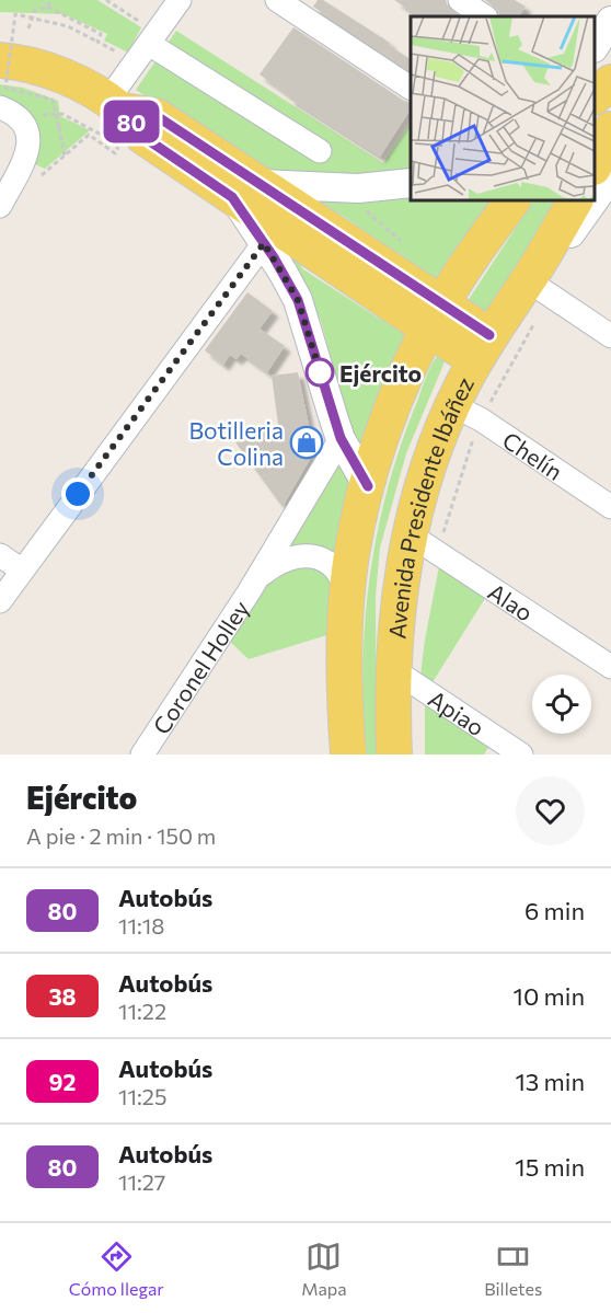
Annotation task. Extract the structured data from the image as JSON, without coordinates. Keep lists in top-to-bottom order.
{
  "streets": {
    "main road": ["Avenida Presidente Ibáñez"],
    "street": [
      "Chelín",
      "Alao",
      "Coronel Holley",
      "Apiao"
    ]
  },
  "crossings": [
    ["Chelín", "Avenida Presidente Ibáñez"],
    ["Avenida Presidente Ibáñez", "Alao"],
    ["Avenida Presidente Ibáñez", "Apiao"]
  ],
  "places": {
    "other": ["Ejército"],
    "shop": ["Botilleria Colina"]
  },
  "lines": ["bus line 80"],
  "page": {
    "on_map": "80",
    "heading": ["Ejército", "A pie · 2 min · 150 m"],
    "list": [
      {
        "mark": "80",
        "name": "Autobús",
        "note": "11:18",
        "value": "6 min"
      },
      {
        "mark": "38",
        "name": "Autobús",
        "note": "11:22",
        "value": "10 min"
      },
      {
        "mark": "92",
        "name": "Autobús",
        "note": "11:25",
        "value": "13 min"
      },
      {
        "mark": "80",
        "name": "Autobús",
        "note": "11:27",
        "value": "15 min"
      }
    ],
    "tabs": ["Cómo llegar", "Mapa", "Billetes"]
  }
}
